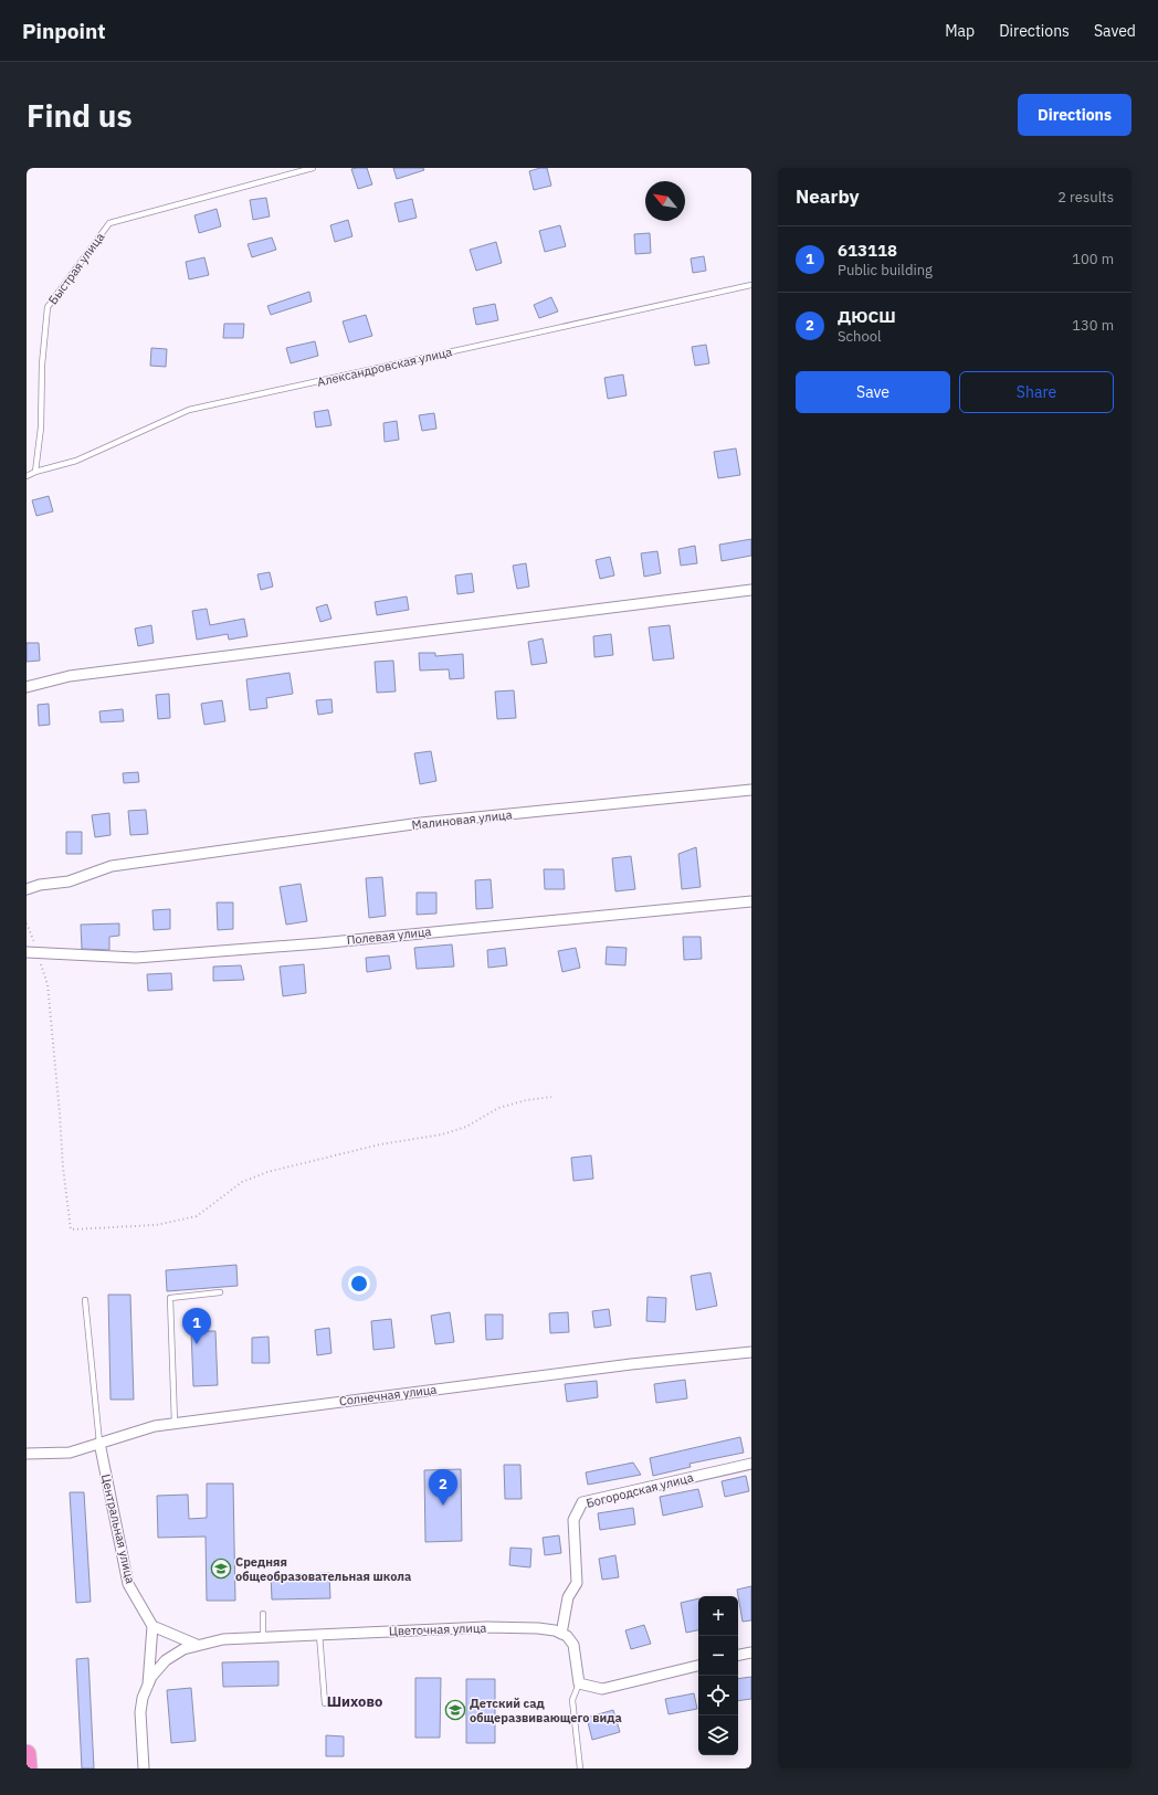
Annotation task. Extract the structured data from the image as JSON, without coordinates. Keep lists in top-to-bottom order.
{
  "streets": {
    "street": [
      "Малиновая улица",
      "Полевая улица",
      "Солнечная улица",
      "Богородская улица",
      "Центральная улица",
      "Цветочная улица"
    ],
    "lane": ["Быстрая улица", "Александровская улица"]
  },
  "crossings": [
    ["Быстрая улица", "Александровская улица"],
    ["Солнечная улица", "Центральная улица"],
    ["Богородская улица", "Цветочная улица"]
  ],
  "districts": ["Шихово"],
  "places": {
    "school or university": ["Средняя общеобразовательная школа", "Детский сад общеразвивающего вида"]
  },
  "north": "top left",
  "page": {
    "header": "Pinpoint",
    "nav": ["Map", "Directions", "Saved"],
    "buttons": [
      "Directions",
      ["Save", "Share"]
    ],
    "title": "Find us",
    "heading": ["Nearby", "2 results"],
    "list": [
      {
        "mark": "1",
        "name": "613118",
        "note": "Public building",
        "value": "100 m"
      },
      {
        "mark": "2",
        "name": "ДЮСШ",
        "note": "School",
        "value": "130 m"
      }
    ],
    "pins": ["1", "2"],
    "map_buttons": ["+", "−"]
  }
}
